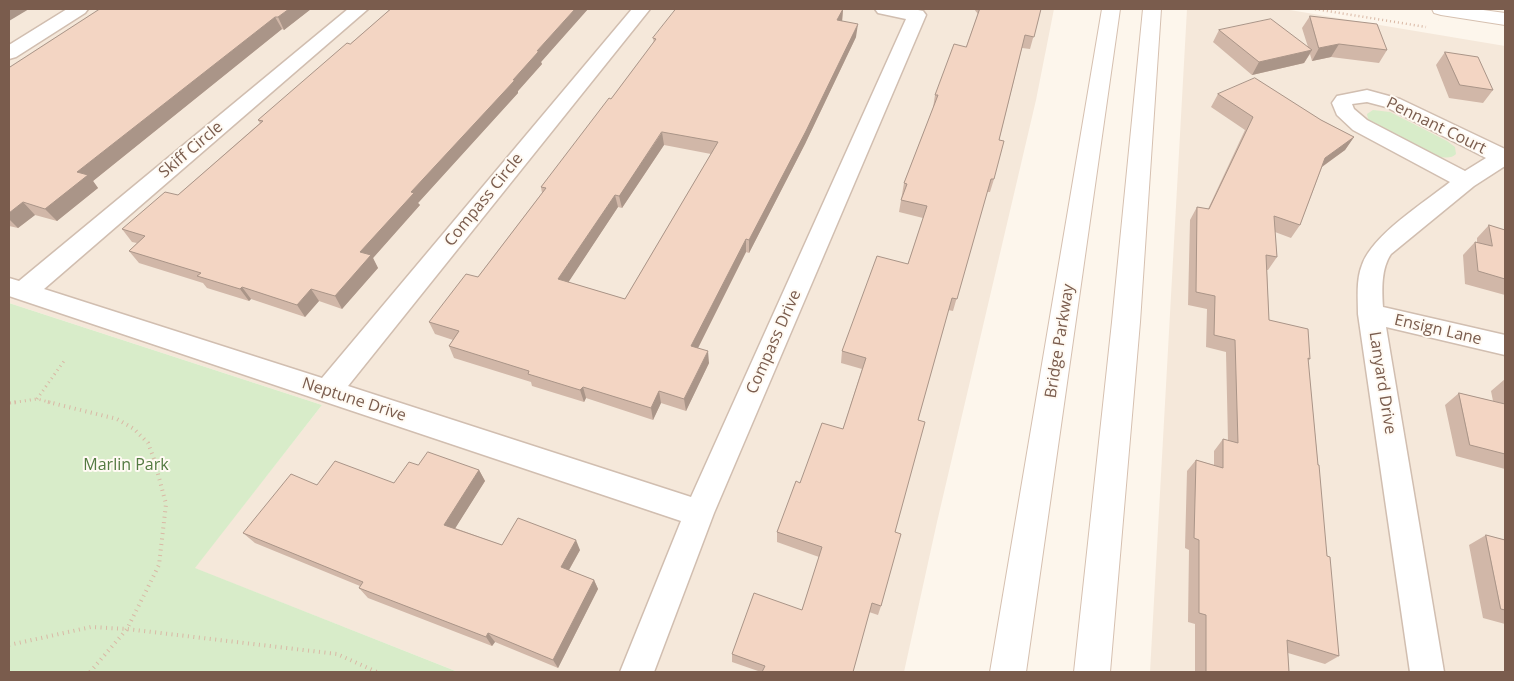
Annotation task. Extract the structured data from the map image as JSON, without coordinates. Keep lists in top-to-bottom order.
{
  "streets": {
    "street": [
      "Pennant Court",
      "Skiff Circle",
      "Compass Circle",
      "Ensign Lane",
      "Bridge Parkway",
      "Compass Drive",
      "Lanyard Drive",
      "Neptune Drive"
    ]
  },
  "crossings": [
    ["Pennant Court", "Lanyard Drive"],
    ["Skiff Circle", "Neptune Drive"],
    ["Compass Circle", "Neptune Drive"],
    ["Ensign Lane", "Lanyard Drive"],
    ["Compass Drive", "Neptune Drive"]
  ],
  "parks": ["Marlin Park"]
}
